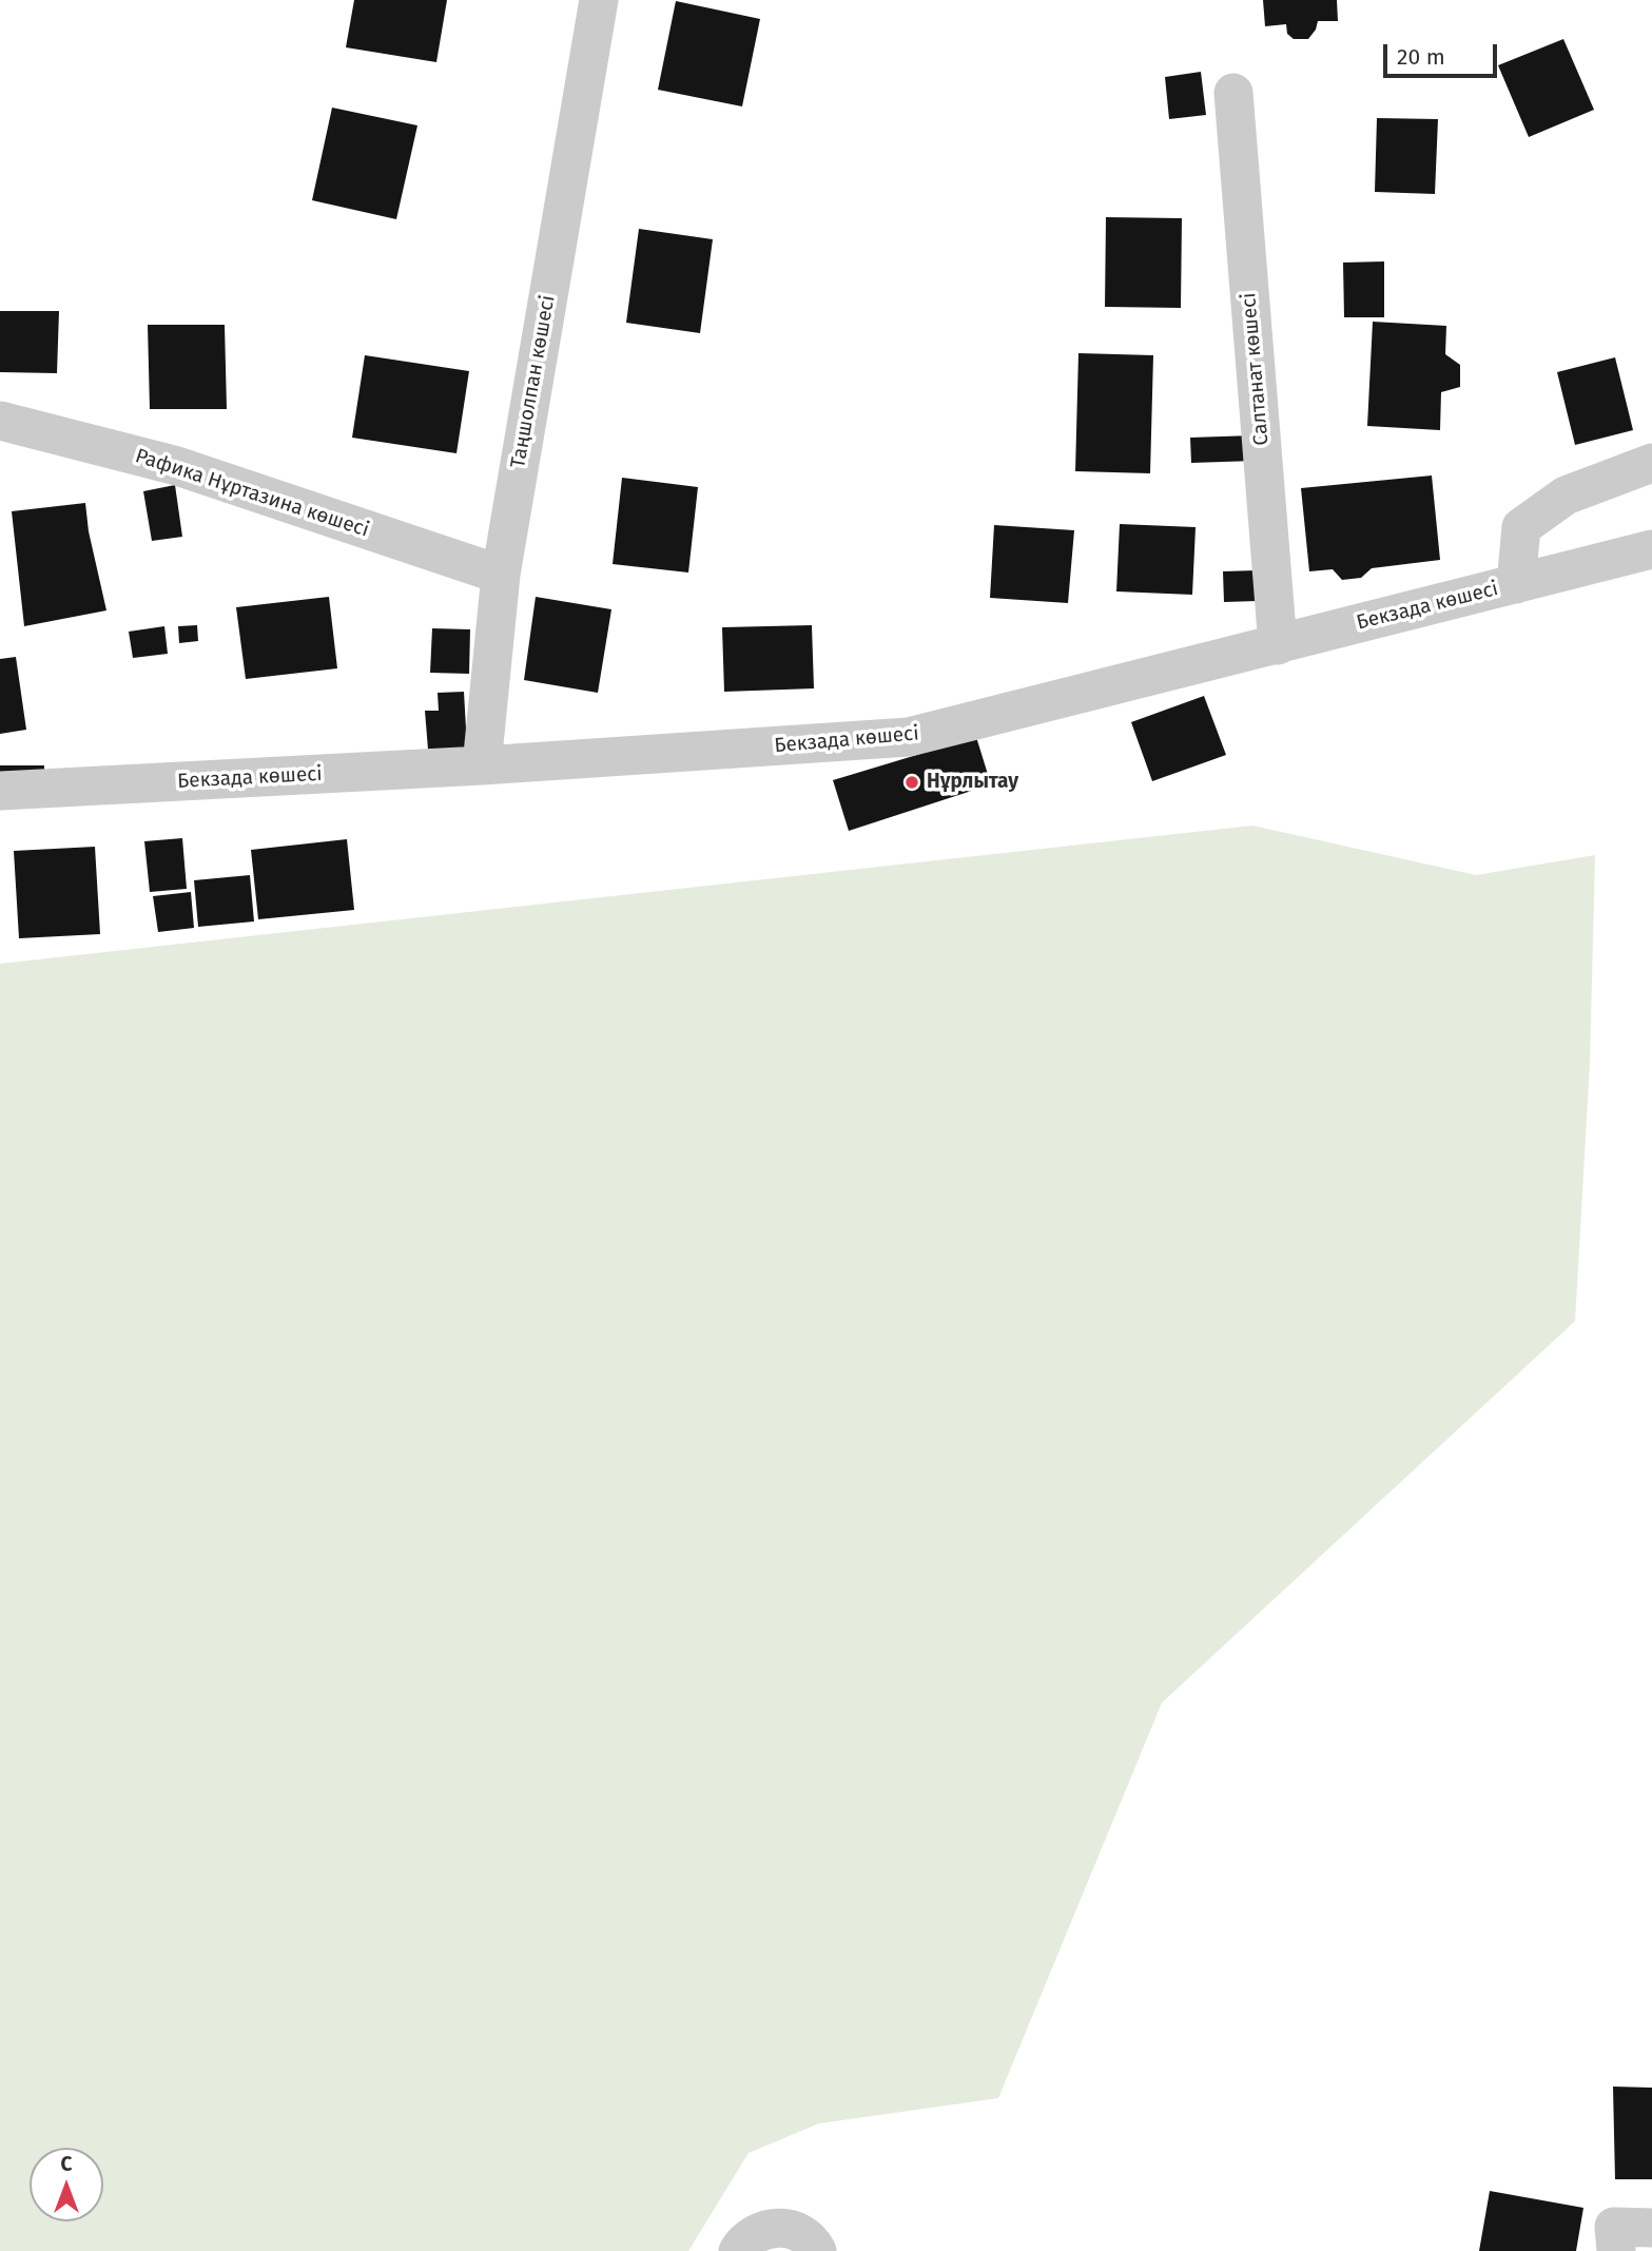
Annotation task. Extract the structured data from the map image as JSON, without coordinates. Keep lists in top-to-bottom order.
{
  "streets": {
    "street": [
      "Салтанат көшесі",
      "Таңшолпан көшесі",
      "Рафика Нұртазина көшесі",
      "Бекзада көшесі"
    ]
  },
  "crossings": [
    ["Салтанат көшесі", "Бекзада көшесі"],
    ["Таңшолпан көшесі", "Рафика Нұртазина көшесі"],
    ["Таңшолпан көшесі", "Бекзада көшесі"]
  ],
  "places": ["Нұрлытау"],
  "scale_bar": "20 m",
  "north": "top"
}
